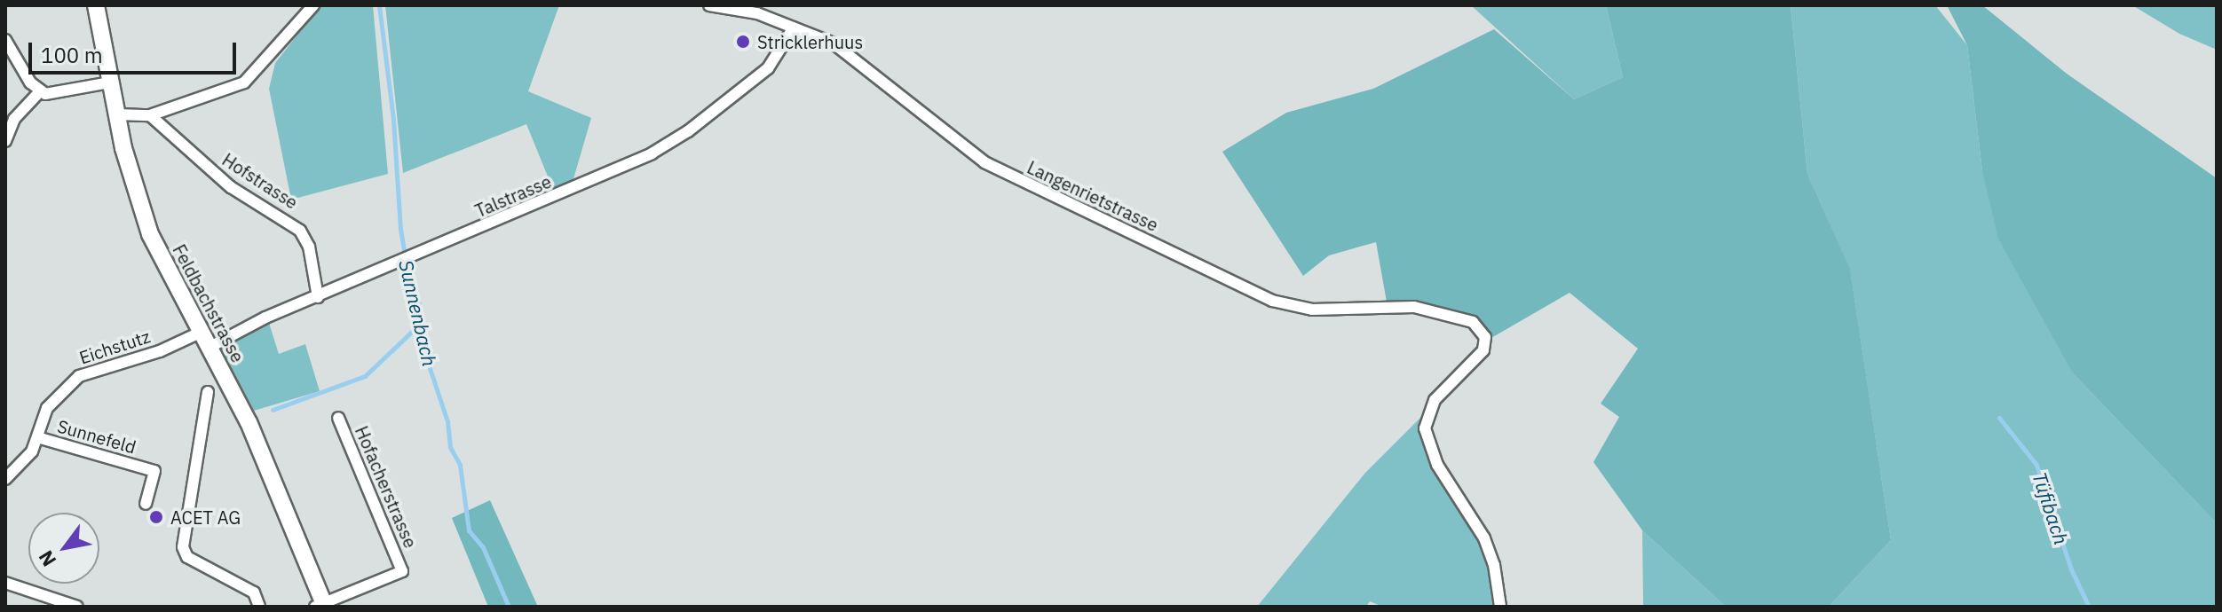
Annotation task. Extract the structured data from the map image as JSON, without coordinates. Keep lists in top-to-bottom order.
{
  "streets": {
    "main road": ["Feldbachstrasse"],
    "street": [
      "Hofstrasse",
      "Talstrasse",
      "Langenrietstrasse",
      "Eichstutz",
      "Sunnefeld",
      "Hofacherstrasse"
    ]
  },
  "crossings": [
    ["Hofstrasse", "Talstrasse"],
    ["Talstrasse", "Langenrietstrasse"],
    ["Talstrasse", "Feldbachstrasse"],
    ["Feldbachstrasse", "Eichstutz"],
    ["Feldbachstrasse", "Hofacherstrasse"],
    ["Eichstutz", "Sunnefeld"]
  ],
  "water": ["Sunnenbach", "Tüfibach"],
  "places": ["Stricklerhuus", "ACET AG"],
  "scale_bar": "100 m",
  "north": "bottom left"
}
